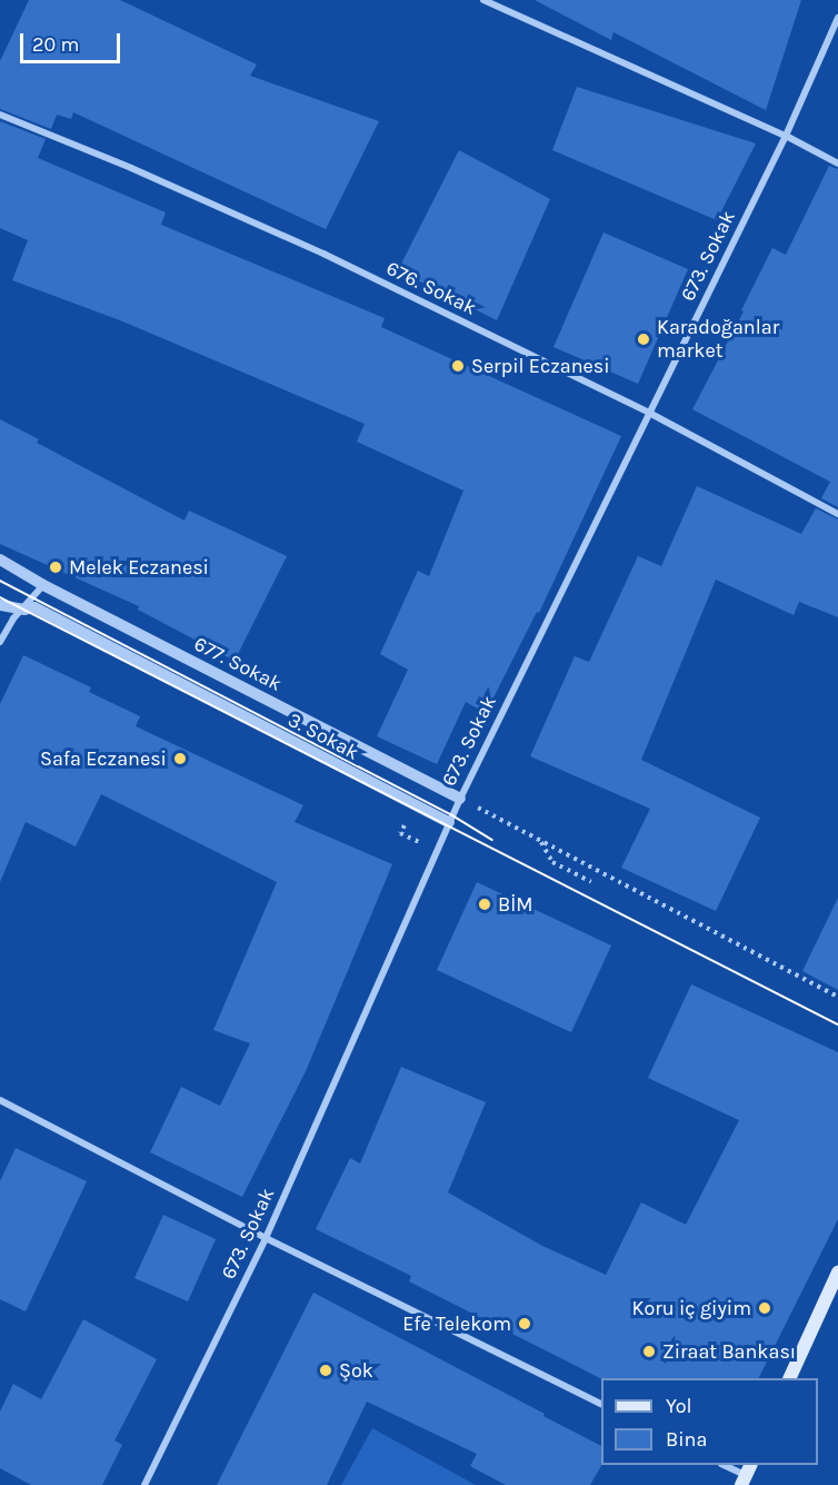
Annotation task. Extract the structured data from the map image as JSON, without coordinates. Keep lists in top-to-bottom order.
{
  "streets": {
    "street": [
      "673. Sokak",
      "676. Sokak",
      "677. Sokak",
      "3. Sokak"
    ]
  },
  "crossings": [
    ["673. Sokak", "676. Sokak"],
    ["673. Sokak", "677. Sokak"],
    ["673. Sokak", "3. Sokak"]
  ],
  "places": [
    "Karadoğanlar market",
    "Serpil Eczanesi",
    "Melek Eczanesi",
    "Safa Eczanesi",
    "BİM",
    "Koru iç giyim",
    "Efe Telekom",
    "Ziraat Bankası",
    "Şok"
  ],
  "legend": ["Yol", "Bina"],
  "scale_bar": "20 m"
}
